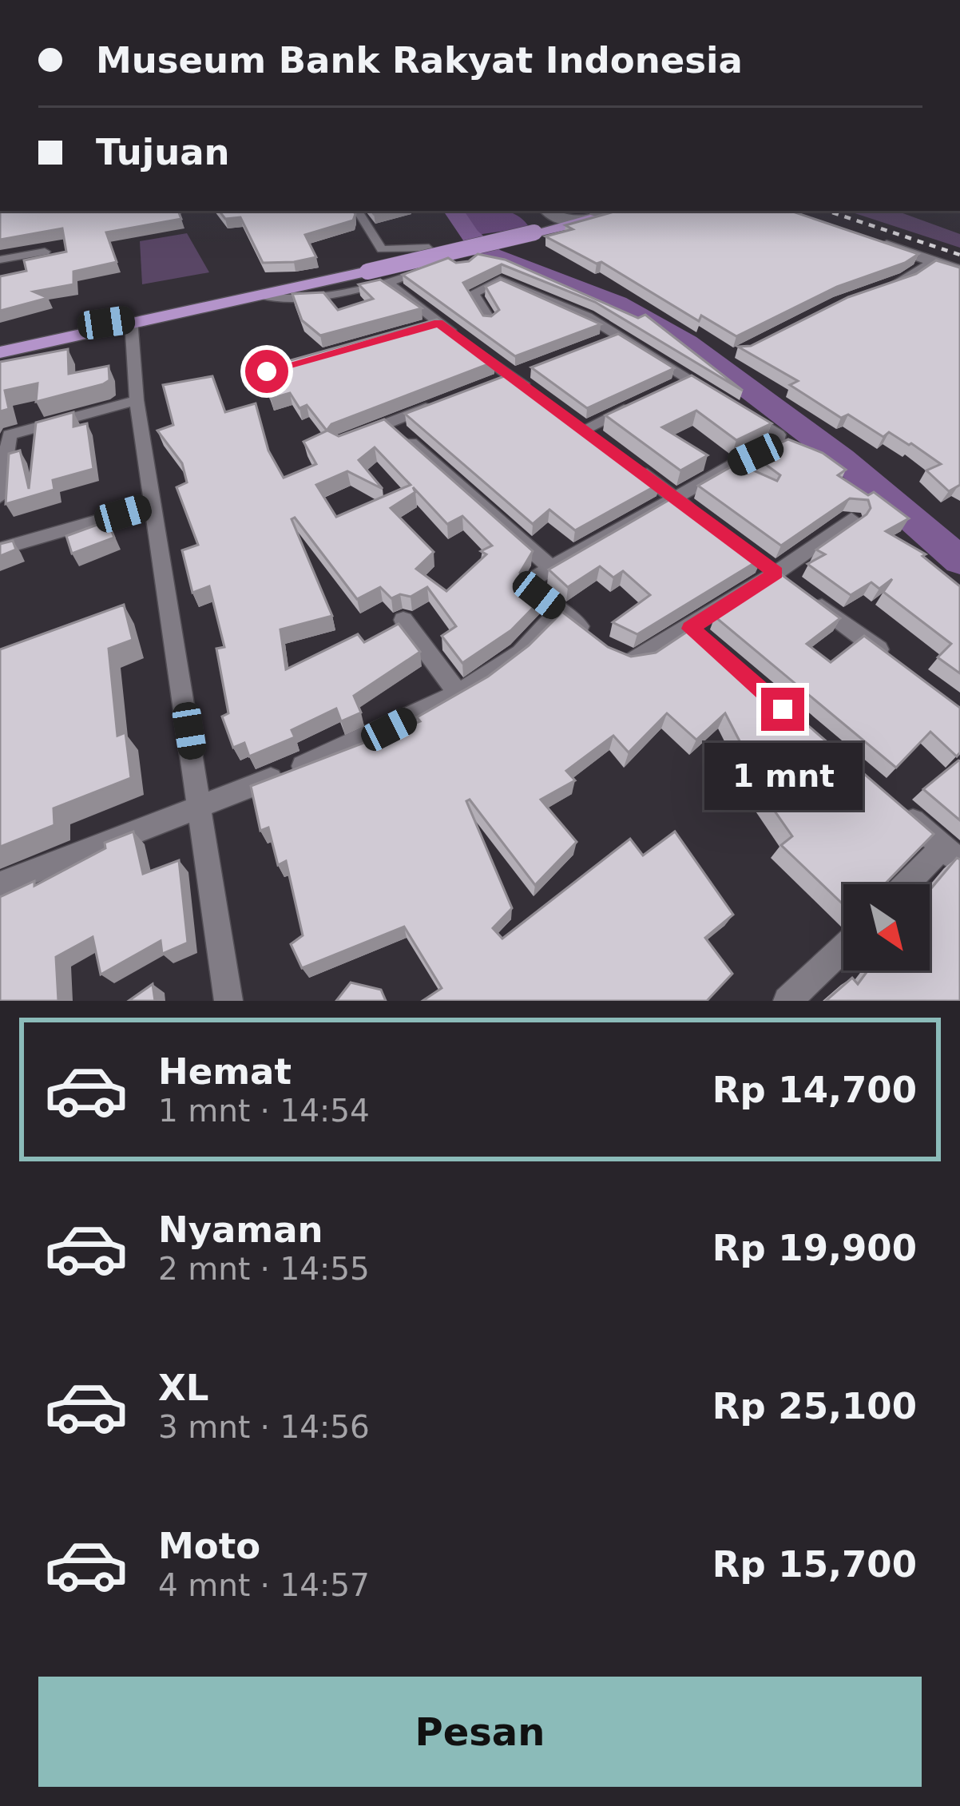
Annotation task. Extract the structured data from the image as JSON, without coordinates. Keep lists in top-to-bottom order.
{
  "north": "bottom right",
  "page": {
    "banner": ["Museum Bank Rakyat Indonesia", "Tujuan"],
    "bubble": "1 mnt",
    "list": [
      {
        "name": "Hemat",
        "note": "1 mnt · 14:54",
        "value": "Rp 14,700"
      },
      {
        "name": "Nyaman",
        "note": "2 mnt · 14:55",
        "value": "Rp 19,900"
      },
      {
        "name": "XL",
        "note": "3 mnt · 14:56",
        "value": "Rp 25,100"
      },
      {
        "name": "Moto",
        "note": "4 mnt · 14:57",
        "value": "Rp 15,700"
      }
    ],
    "buttons": "Pesan"
  }
}
